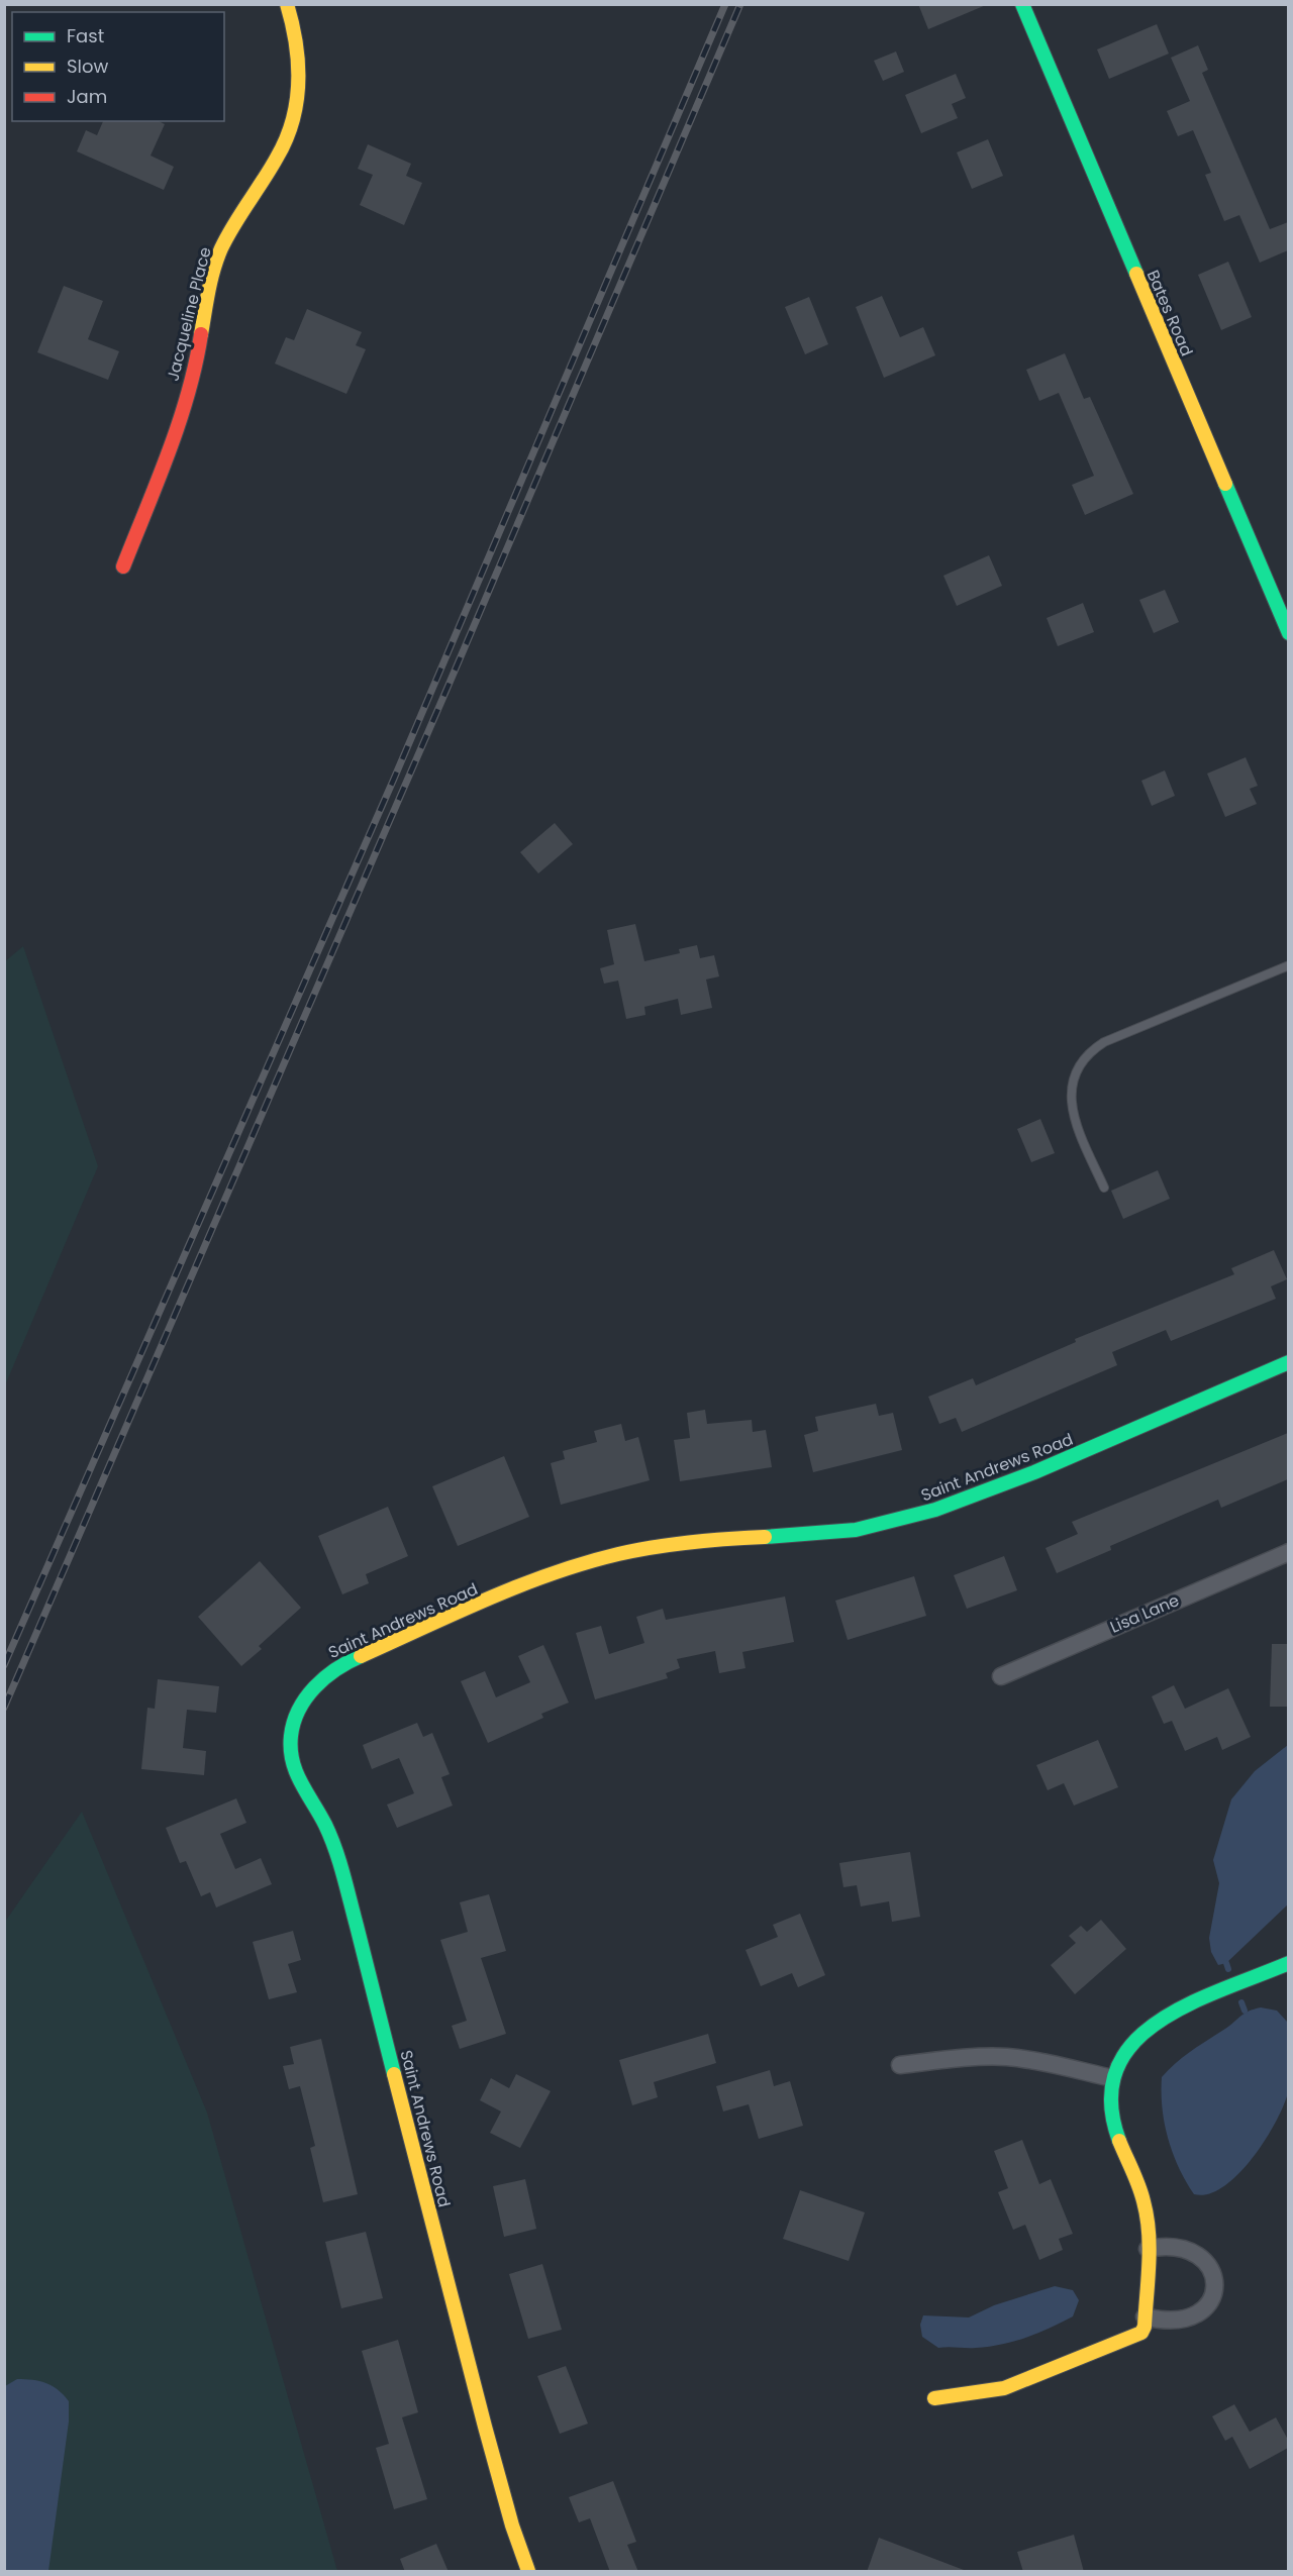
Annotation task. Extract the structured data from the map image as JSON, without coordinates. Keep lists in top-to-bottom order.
{
  "streets": {
    "street": [
      "Bates Road",
      "Jacqueline Place",
      "Saint Andrews Road",
      "Lisa Lane"
    ]
  },
  "legend": ["Fast", "Slow", "Jam"]
}
